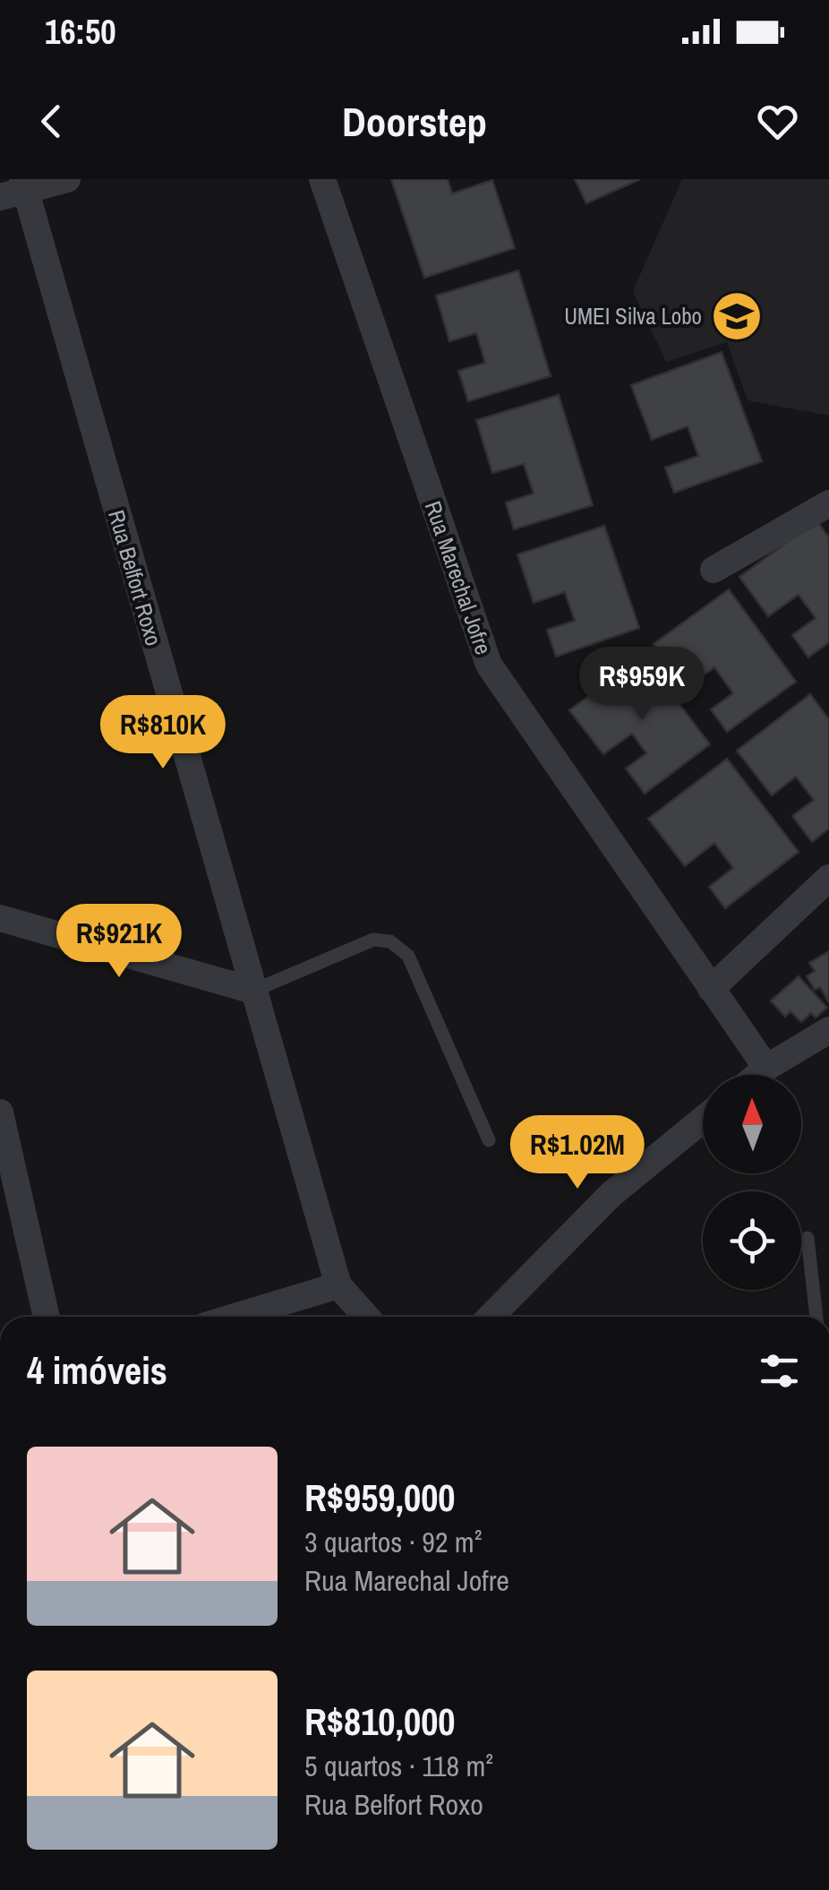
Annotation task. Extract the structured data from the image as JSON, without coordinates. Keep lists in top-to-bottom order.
{
  "streets": {
    "street": ["Rua Belfort Roxo", "Rua Marechal Jofre"]
  },
  "places": {
    "school or university": ["UMEI Silva Lobo"]
  },
  "north": "top",
  "page": {
    "status": "16:50",
    "header": "Doorstep",
    "price": [
      "R$959K",
      "R$810K",
      "R$921K",
      "R$1.02M"
    ],
    "heading": "4 imóveis",
    "list": [
      {
        "name": "R$959,000",
        "note": "3 quartos · 92 m² · Rua Marechal Jofre"
      },
      {
        "name": "R$810,000",
        "note": "5 quartos · 118 m² · Rua Belfort Roxo"
      }
    ]
  }
}
